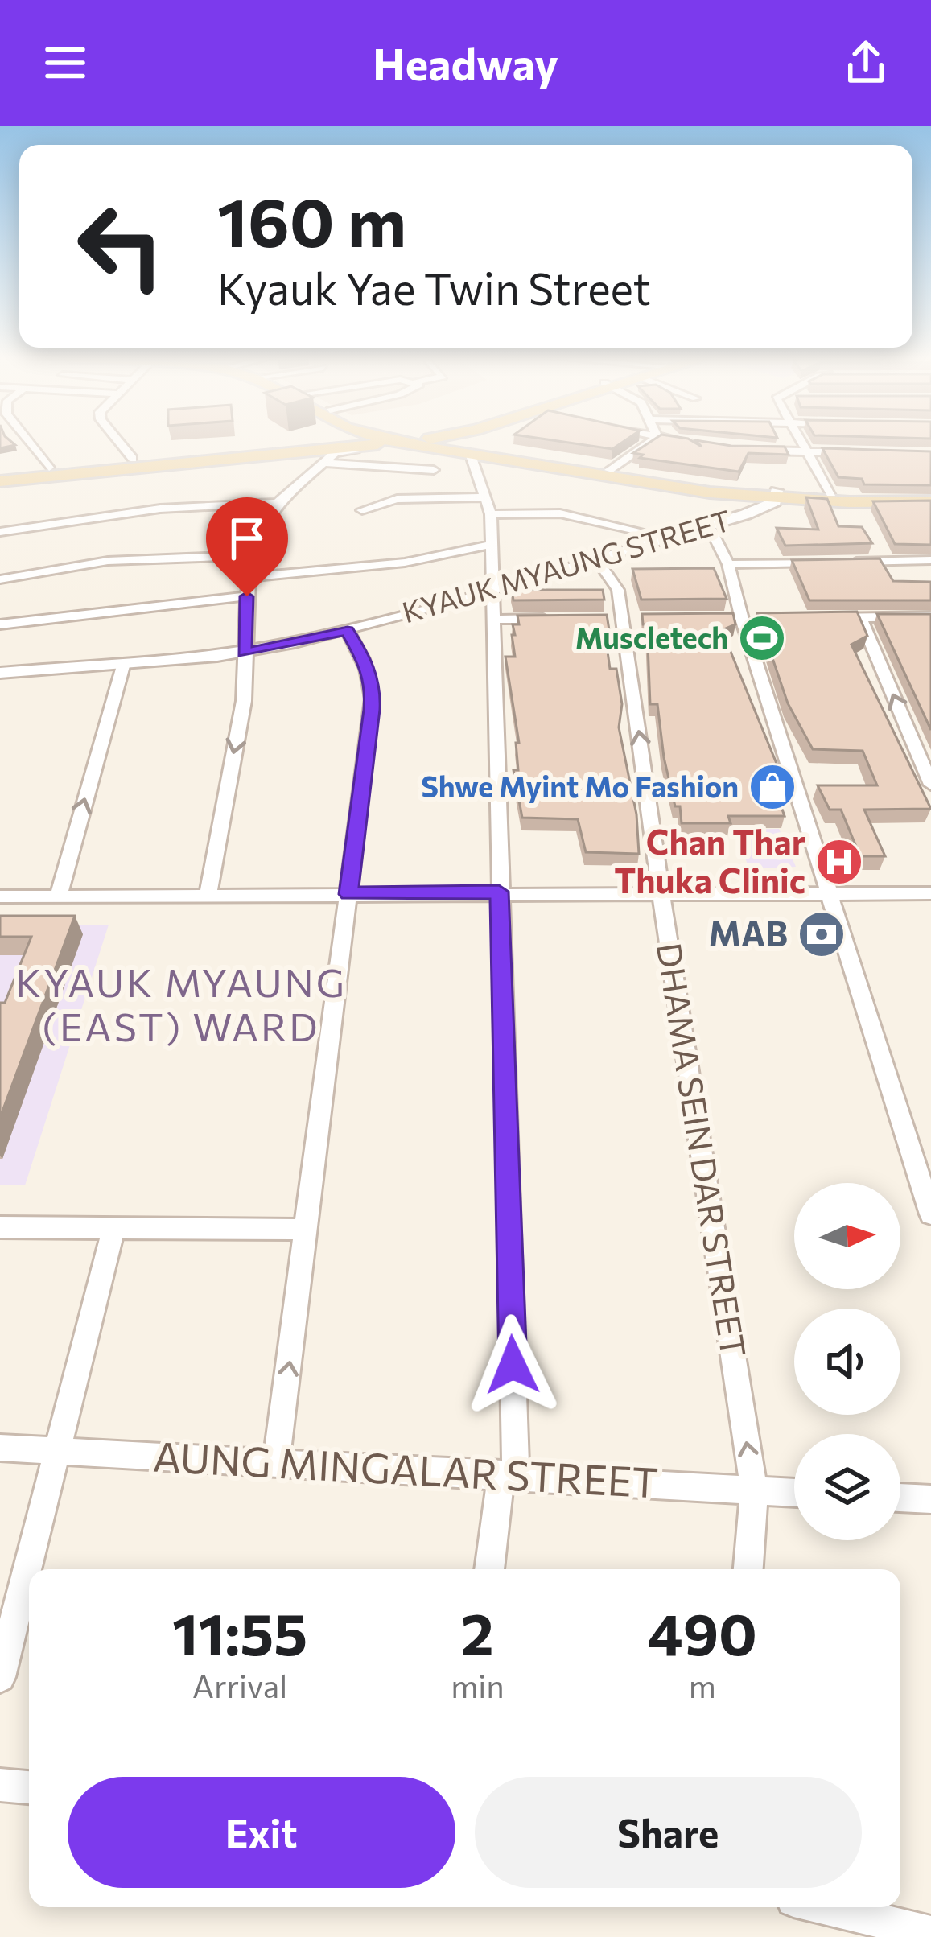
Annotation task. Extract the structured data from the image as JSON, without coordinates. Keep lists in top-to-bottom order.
{
  "streets": {
    "street": ["KYAUK MYAUNG STREET", "DHAMA SEIN DAR STREET", "AUNG MINGALAR STREET"]
  },
  "crossings": [
    ["KYAUK MYAUNG STREET", "DHAMA SEIN DAR STREET"],
    ["DHAMA SEIN DAR STREET", "AUNG MINGALAR STREET"]
  ],
  "districts": ["KYAUK MYAUNG (EAST) WARD"],
  "places": {
    "sports": ["Muscletech"],
    "shop": ["Shwe Myint Mo Fashion"],
    "hospital": ["Chan Thar Thuka Clinic"],
    "bank": ["MAB"]
  },
  "north": "right",
  "page": {
    "header": "Headway",
    "turn": ["160 m", "Kyauk Yae Twin Street"],
    "eta": [
      "11:55",
      "Arrival",
      "2",
      "min",
      "490",
      "m"
    ],
    "buttons": ["Exit", "Share"]
  }
}
